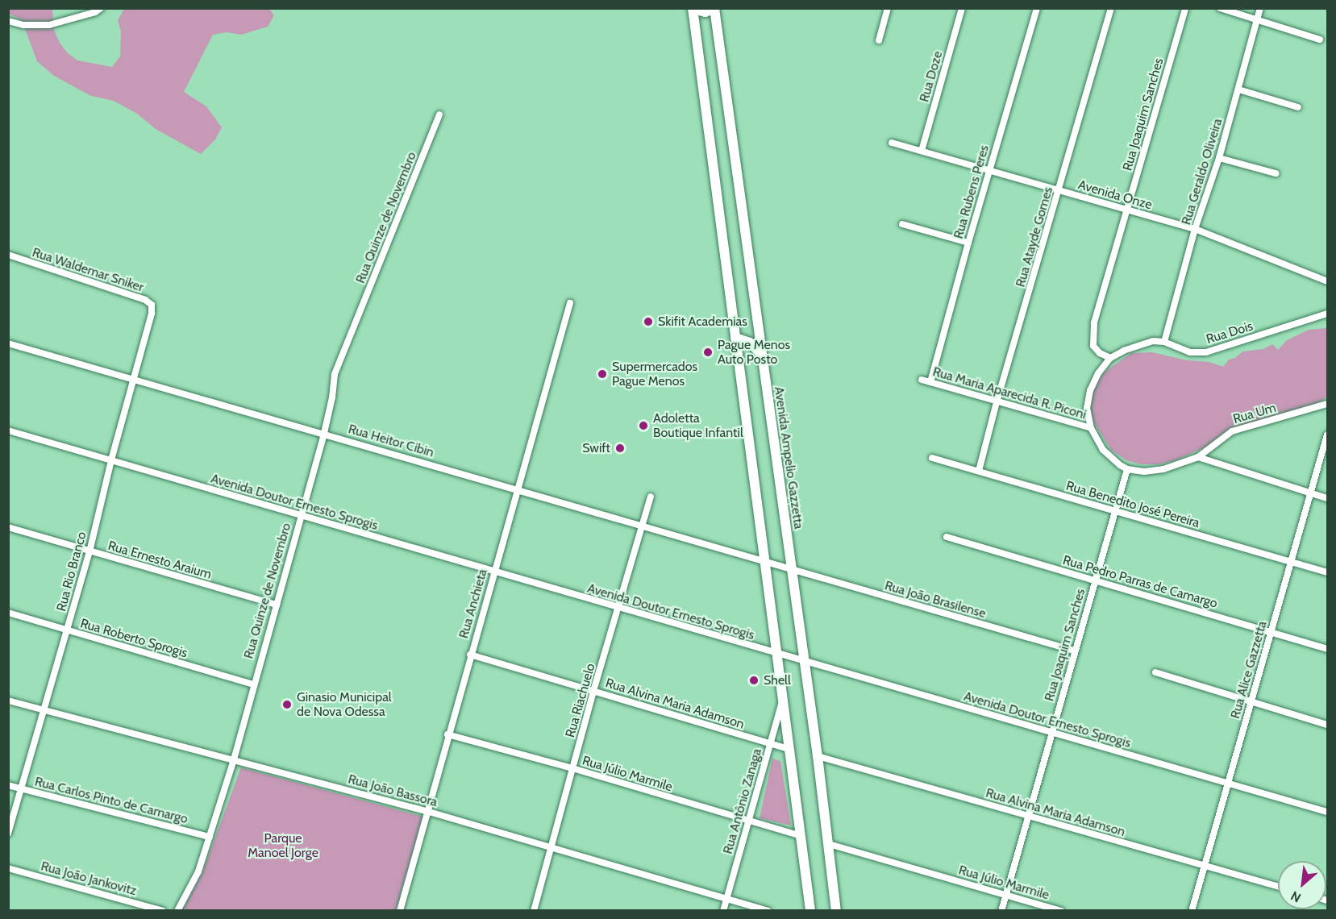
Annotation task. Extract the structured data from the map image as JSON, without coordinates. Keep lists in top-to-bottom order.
{
  "streets": {
    "main road": ["Avenida Ampelio Gazzetta"],
    "street": [
      "Rua Doze",
      "Rua Joaquim Sanches",
      "Rua Geraldo Oliveira",
      "Rua Rubens Peres",
      "Avenida Onze",
      "Rua Quinze de Novembro",
      "Rua Atayde Gomes",
      "Rua Waldemar Sniker",
      "Rua Dois",
      "Rua Maria Aparecida R. Piconi",
      "Rua Um",
      "Rua Heitor Cibin",
      "Avenida Doutor Ernesto Sprogis",
      "Rua Benedito José Pereira",
      "Rua Ernesto Araium",
      "Rua Rio Branco",
      "Rua Pedro Parras de Camargo",
      "Rua João Brasilense",
      "Rua Anchieta",
      "Rua Roberto Sprogis",
      "Rua Alice Gazzetta",
      "Rua Riachuelo",
      "Rua Alvina Maria Adamson",
      "Rua Júlio Marmile",
      "Rua João Bassora",
      "Rua Carlos Pinto de Camargo",
      "Rua Antônio Zanaga",
      "Rua João Jankovitz"
    ]
  },
  "crossings": [
    ["Rua Doze", "Avenida Onze"],
    ["Rua Joaquim Sanches", "Avenida Onze"],
    ["Rua Joaquim Sanches", "Rua Dois"],
    ["Rua Joaquim Sanches", "Rua Um"],
    ["Rua Joaquim Sanches", "Avenida Doutor Ernesto Sprogis"],
    ["Rua Joaquim Sanches", "Rua Benedito José Pereira"],
    ["Rua Joaquim Sanches", "Rua Pedro Parras de Camargo"],
    ["Rua Joaquim Sanches", "Rua João Brasilense"],
    ["Rua Joaquim Sanches", "Rua Alvina Maria Adamson"],
    ["Rua Joaquim Sanches", "Rua Júlio Marmile"],
    ["Rua Geraldo Oliveira", "Avenida Onze"],
    ["Rua Geraldo Oliveira", "Rua Dois"],
    ["Rua Rubens Peres", "Avenida Onze"],
    ["Rua Rubens Peres", "Rua Maria Aparecida R. Piconi"],
    ["Avenida Onze", "Rua Atayde Gomes"],
    ["Rua Quinze de Novembro", "Rua Heitor Cibin"],
    ["Rua Quinze de Novembro", "Avenida Doutor Ernesto Sprogis"],
    ["Rua Quinze de Novembro", "Rua Ernesto Araium"],
    ["Rua Quinze de Novembro", "Rua Roberto Sprogis"],
    ["Rua Quinze de Novembro", "Rua João Bassora"],
    ["Rua Quinze de Novembro", "Rua Carlos Pinto de Camargo"],
    ["Rua Atayde Gomes", "Rua Maria Aparecida R. Piconi"],
    ["Rua Atayde Gomes", "Rua Benedito José Pereira"],
    ["Rua Waldemar Sniker", "Rua Rio Branco"],
    ["Rua Dois", "Rua Maria Aparecida R. Piconi"],
    ["Rua Dois", "Rua Um"],
    ["Rua Heitor Cibin", "Rua Rio Branco"],
    ["Rua Heitor Cibin", "Rua João Brasilense"],
    ["Rua Heitor Cibin", "Rua Anchieta"],
    ["Rua Heitor Cibin", "Rua Riachuelo"],
    ["Avenida Ampelio Gazzetta", "Avenida Doutor Ernesto Sprogis"],
    ["Avenida Ampelio Gazzetta", "Rua João Brasilense"],
    ["Avenida Ampelio Gazzetta", "Rua Alvina Maria Adamson"],
    ["Avenida Ampelio Gazzetta", "Rua Júlio Marmile"],
    ["Avenida Doutor Ernesto Sprogis", "Rua Rio Branco"],
    ["Avenida Doutor Ernesto Sprogis", "Rua Anchieta"],
    ["Avenida Doutor Ernesto Sprogis", "Rua Alice Gazzetta"],
    ["Avenida Doutor Ernesto Sprogis", "Rua Riachuelo"],
    ["Rua Benedito José Pereira", "Rua Alice Gazzetta"],
    ["Rua Ernesto Araium", "Rua Rio Branco"],
    ["Rua Rio Branco", "Rua Roberto Sprogis"],
    ["Rua Rio Branco", "Rua João Bassora"],
    ["Rua Rio Branco", "Rua Carlos Pinto de Camargo"],
    ["Rua Pedro Parras de Camargo", "Rua Alice Gazzetta"],
    ["Rua Anchieta", "Rua Alvina Maria Adamson"],
    ["Rua Anchieta", "Rua Júlio Marmile"],
    ["Rua Anchieta", "Rua João Bassora"],
    ["Rua Alice Gazzetta", "Rua Alvina Maria Adamson"],
    ["Rua Riachuelo", "Rua Alvina Maria Adamson"],
    ["Rua Riachuelo", "Rua Júlio Marmile"],
    ["Rua Riachuelo", "Rua João Bassora"],
    ["Rua Alvina Maria Adamson", "Rua Antônio Zanaga"],
    ["Rua Júlio Marmile", "Rua Antônio Zanaga"],
    ["Rua João Bassora", "Rua Antônio Zanaga"]
  ],
  "parks": ["Parque Manoel Jorge"],
  "places": [
    "Skifit Academias",
    "Pague Menos Auto Posto",
    "Supermercados Pague Menos",
    "Adoletta Boutique Infantil",
    "Swift",
    "Shell",
    "Ginasio Municipal de Nova Odessa"
  ],
  "north": "bottom left"
}
